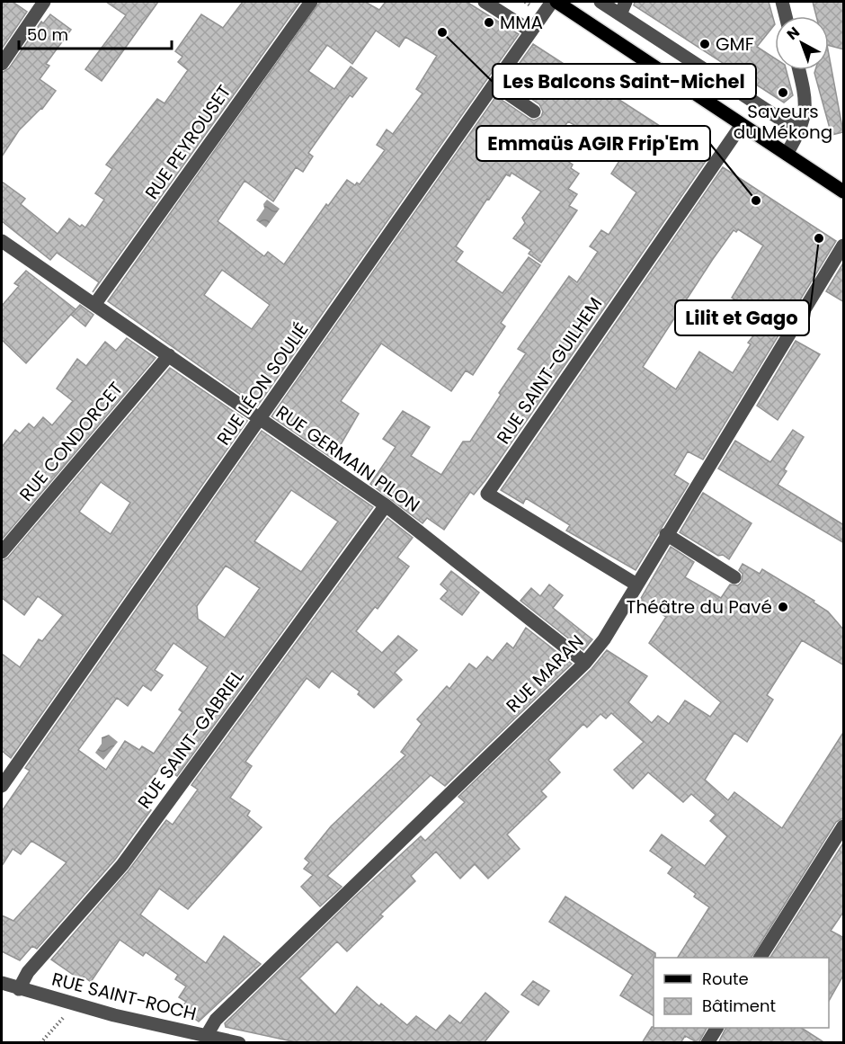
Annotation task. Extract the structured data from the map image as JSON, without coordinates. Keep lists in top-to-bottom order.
{
  "streets": {
    "street": [
      "RUE PEYROUSET",
      "RUE SAINT-GUILHEM",
      "RUE LÉON SOULIÉ",
      "RUE CONDORCET",
      "RUE GERMAIN PILON",
      "RUE MARAN",
      "RUE SAINT-GABRIEL",
      "RUE SAINT-ROCH"
    ]
  },
  "crossings": [
    ["RUE PEYROUSET", "RUE GERMAIN PILON"],
    ["RUE SAINT-GUILHEM", "RUE MARAN"],
    ["RUE LÉON SOULIÉ", "RUE GERMAIN PILON"],
    ["RUE CONDORCET", "RUE GERMAIN PILON"],
    ["RUE GERMAIN PILON", "RUE MARAN"],
    ["RUE GERMAIN PILON", "RUE SAINT-GABRIEL"],
    ["RUE MARAN", "RUE SAINT-ROCH"],
    ["RUE SAINT-GABRIEL", "RUE SAINT-ROCH"]
  ],
  "places": [
    "MMA",
    "Les Balcons Saint-Michel",
    "GMF",
    "Saveurs du Mékong",
    "Emmaüs AGIR Frip'Em",
    "Lilit et Gago",
    "Théâtre du Pavé"
  ],
  "legend": ["Route", "Bâtiment"],
  "scale_bar": "50 m",
  "north": "top left"
}
